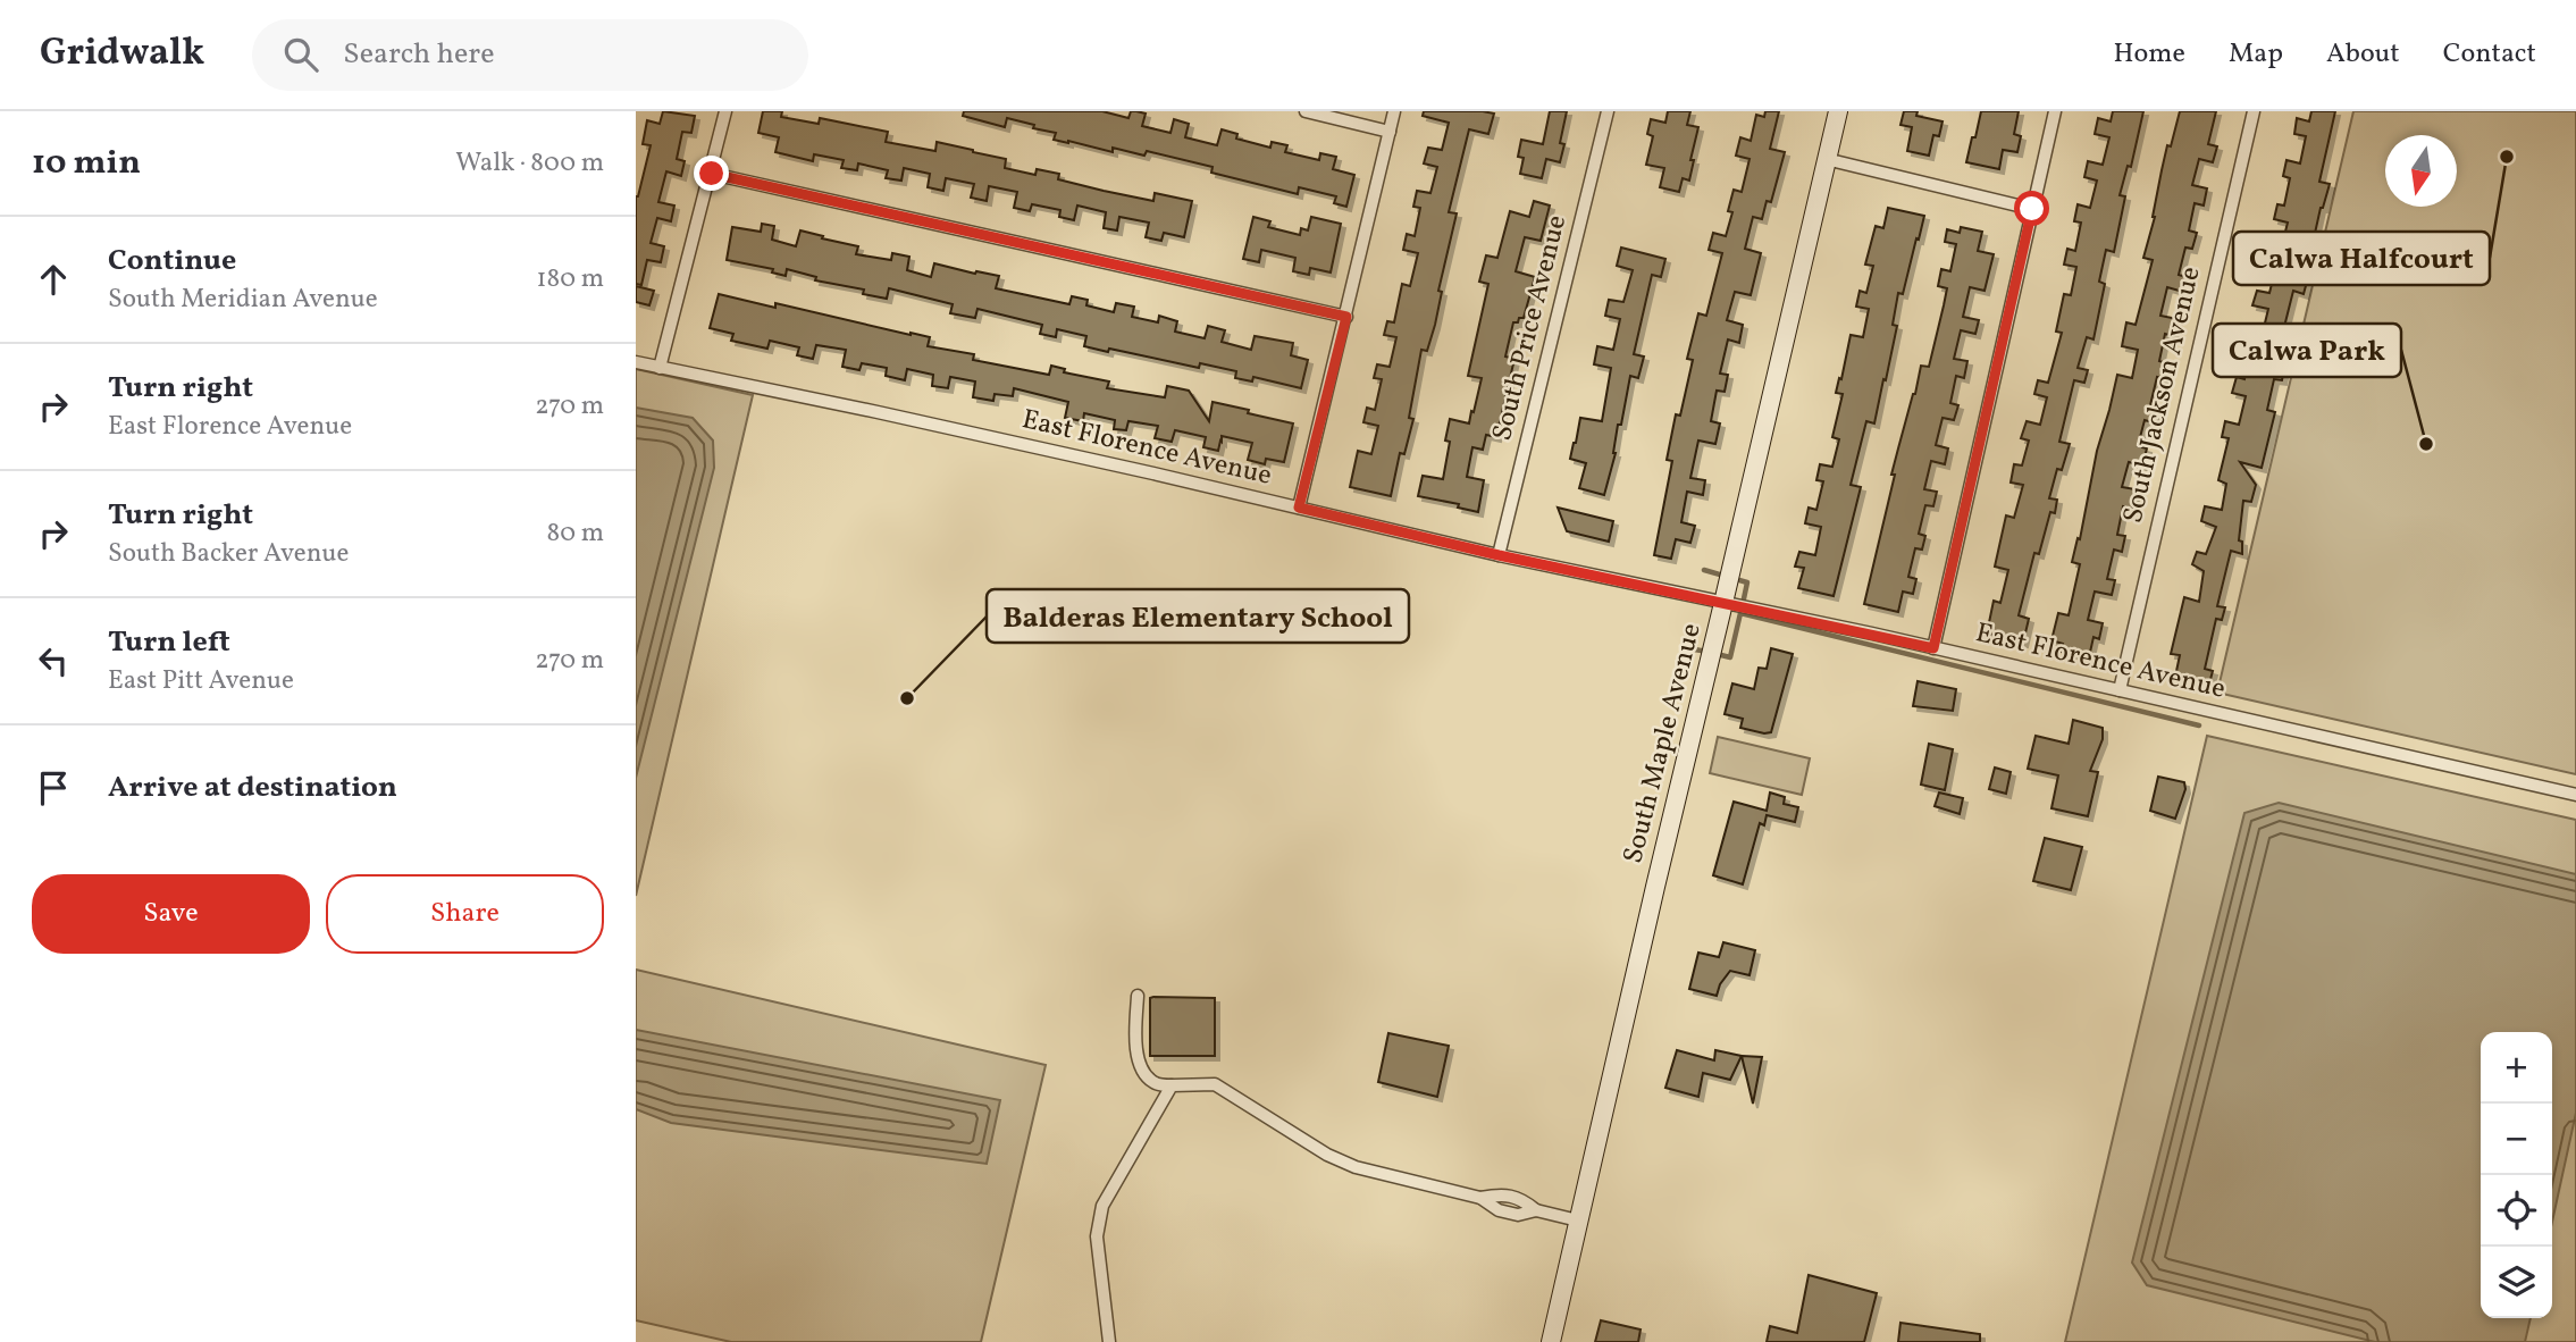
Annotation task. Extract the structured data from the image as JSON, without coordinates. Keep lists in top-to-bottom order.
{
  "streets": {
    "main road": ["South Maple Avenue"],
    "street": ["South Price Avenue", "South Jackson Avenue", "East Florence Avenue"]
  },
  "crossings": [
    ["South Price Avenue", "East Florence Avenue"],
    ["South Jackson Avenue", "East Florence Avenue"],
    ["East Florence Avenue", "South Maple Avenue"]
  ],
  "places": ["Calwa Halfcourt", "Calwa Park", "Balderas Elementary School"],
  "north": "bottom",
  "page": {
    "header": "Gridwalk",
    "search": "Search here",
    "nav": [
      "Home",
      "Map",
      "About",
      "Contact"
    ],
    "heading": ["10 min", "Walk · 800 m"],
    "list": [
      ["Continue", "South Meridian Avenue", "180 m"],
      ["Turn right", "East Florence Avenue", "270 m"],
      ["Turn right", "South Backer Avenue", "80 m"],
      ["Turn left", "East Pitt Avenue", "270 m"],
      "Arrive at destination"
    ],
    "buttons": ["Save", "Share"],
    "map_buttons": ["+", "−"]
  }
}
